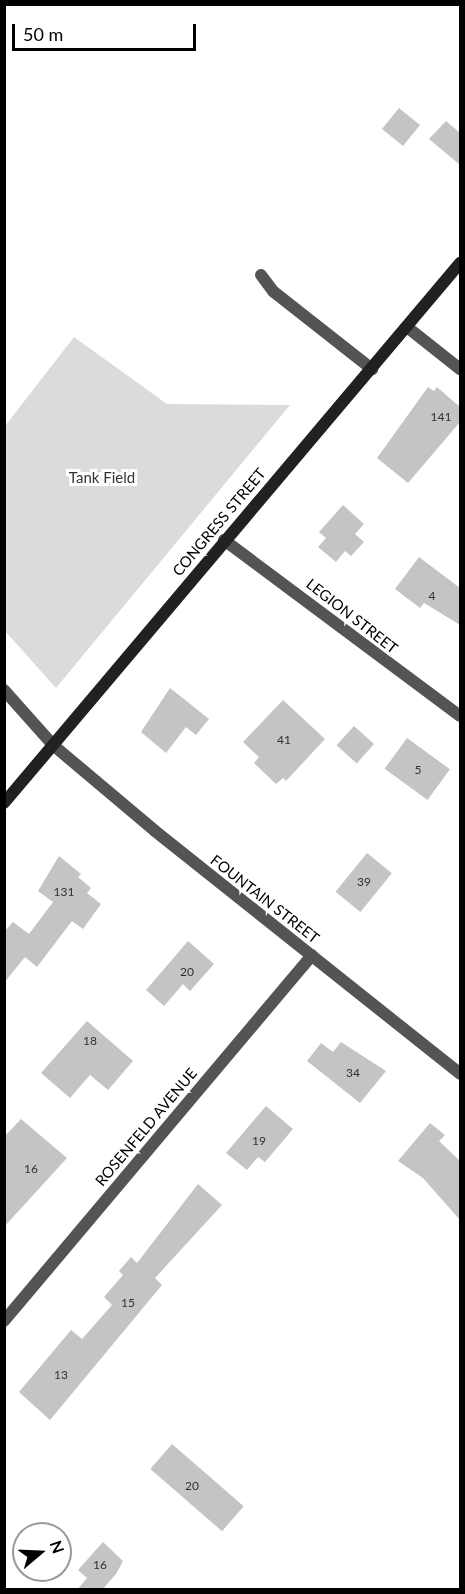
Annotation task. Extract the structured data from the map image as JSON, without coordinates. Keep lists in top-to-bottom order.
{
  "streets": {
    "main road": ["CONGRESS STREET"],
    "street": ["LEGION STREET", "FOUNTAIN STREET", "ROSENFELD AVENUE"]
  },
  "crossings": [
    ["CONGRESS STREET", "LEGION STREET"],
    ["CONGRESS STREET", "FOUNTAIN STREET"],
    ["FOUNTAIN STREET", "ROSENFELD AVENUE"]
  ],
  "parks": ["Tank Field"],
  "house_numbers": [
    "141",
    "4",
    "41",
    "5",
    "39",
    "131",
    "20",
    "18",
    "34",
    "19",
    "16",
    "15",
    "13",
    "20",
    "16"
  ],
  "scale_bar": "50 m",
  "north": "right"
}
